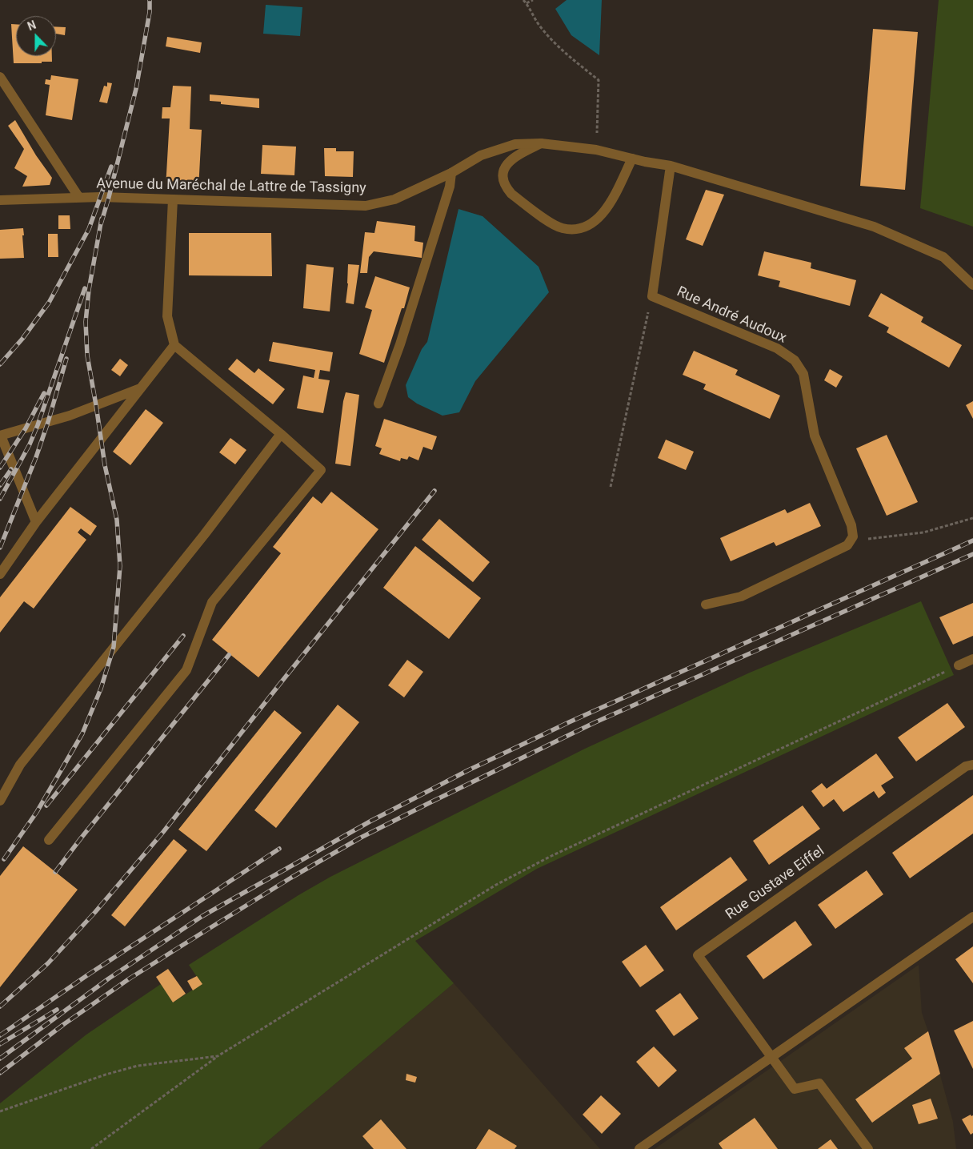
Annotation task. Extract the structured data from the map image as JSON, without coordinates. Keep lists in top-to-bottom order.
{
  "streets": {
    "street": ["Avenue du Maréchal de Lattre de Tassigny", "Rue André Audoux", "Rue Gustave Eiffel"]
  },
  "north": "top"
}
